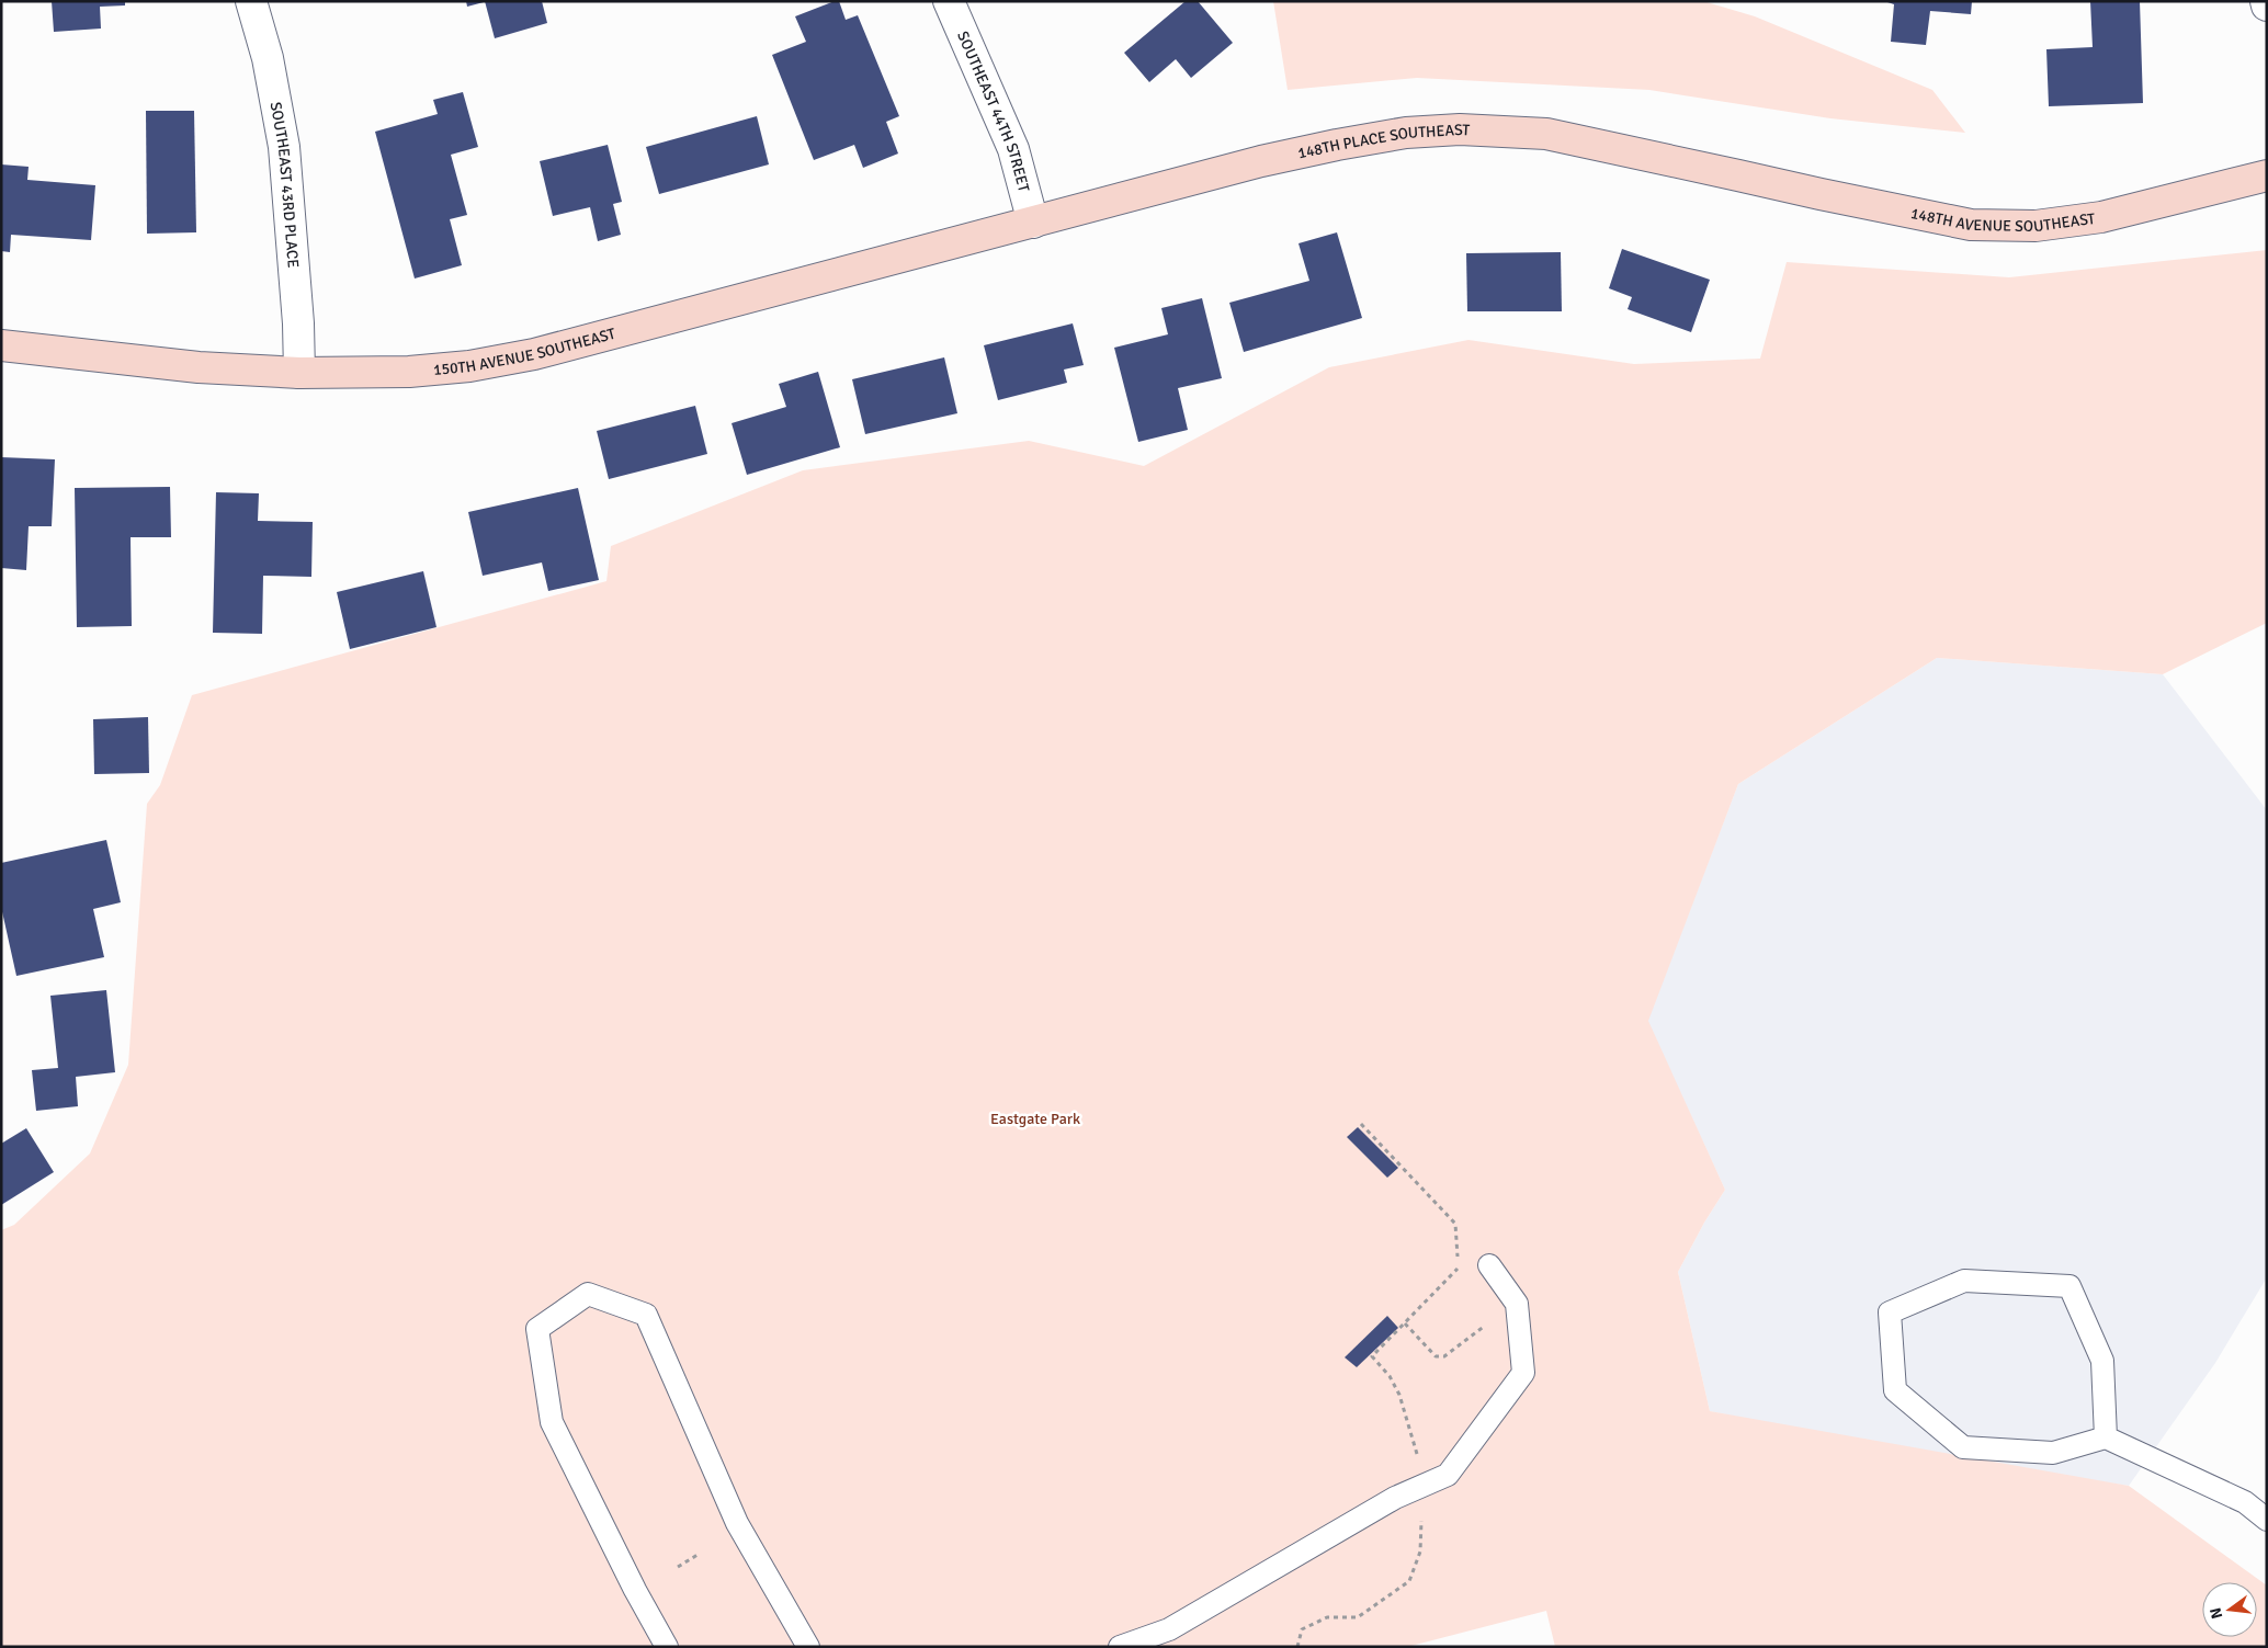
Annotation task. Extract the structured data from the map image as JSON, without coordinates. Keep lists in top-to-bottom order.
{
  "streets": {
    "street": [
      "SOUTHEAST 44TH STREET",
      "148TH PLACE SOUTHEAST",
      "SOUTHEAST 43RD PLACE",
      "148TH AVENUE SOUTHEAST",
      "150TH AVENUE SOUTHEAST"
    ]
  },
  "crossings": [
    ["SOUTHEAST 44TH STREET", "148TH PLACE SOUTHEAST"],
    ["SOUTHEAST 44TH STREET", "150TH AVENUE SOUTHEAST"],
    ["148TH PLACE SOUTHEAST", "148TH AVENUE SOUTHEAST"],
    ["148TH PLACE SOUTHEAST", "150TH AVENUE SOUTHEAST"],
    ["SOUTHEAST 43RD PLACE", "150TH AVENUE SOUTHEAST"]
  ],
  "parks": ["Eastgate Park"],
  "north": "left"
}
